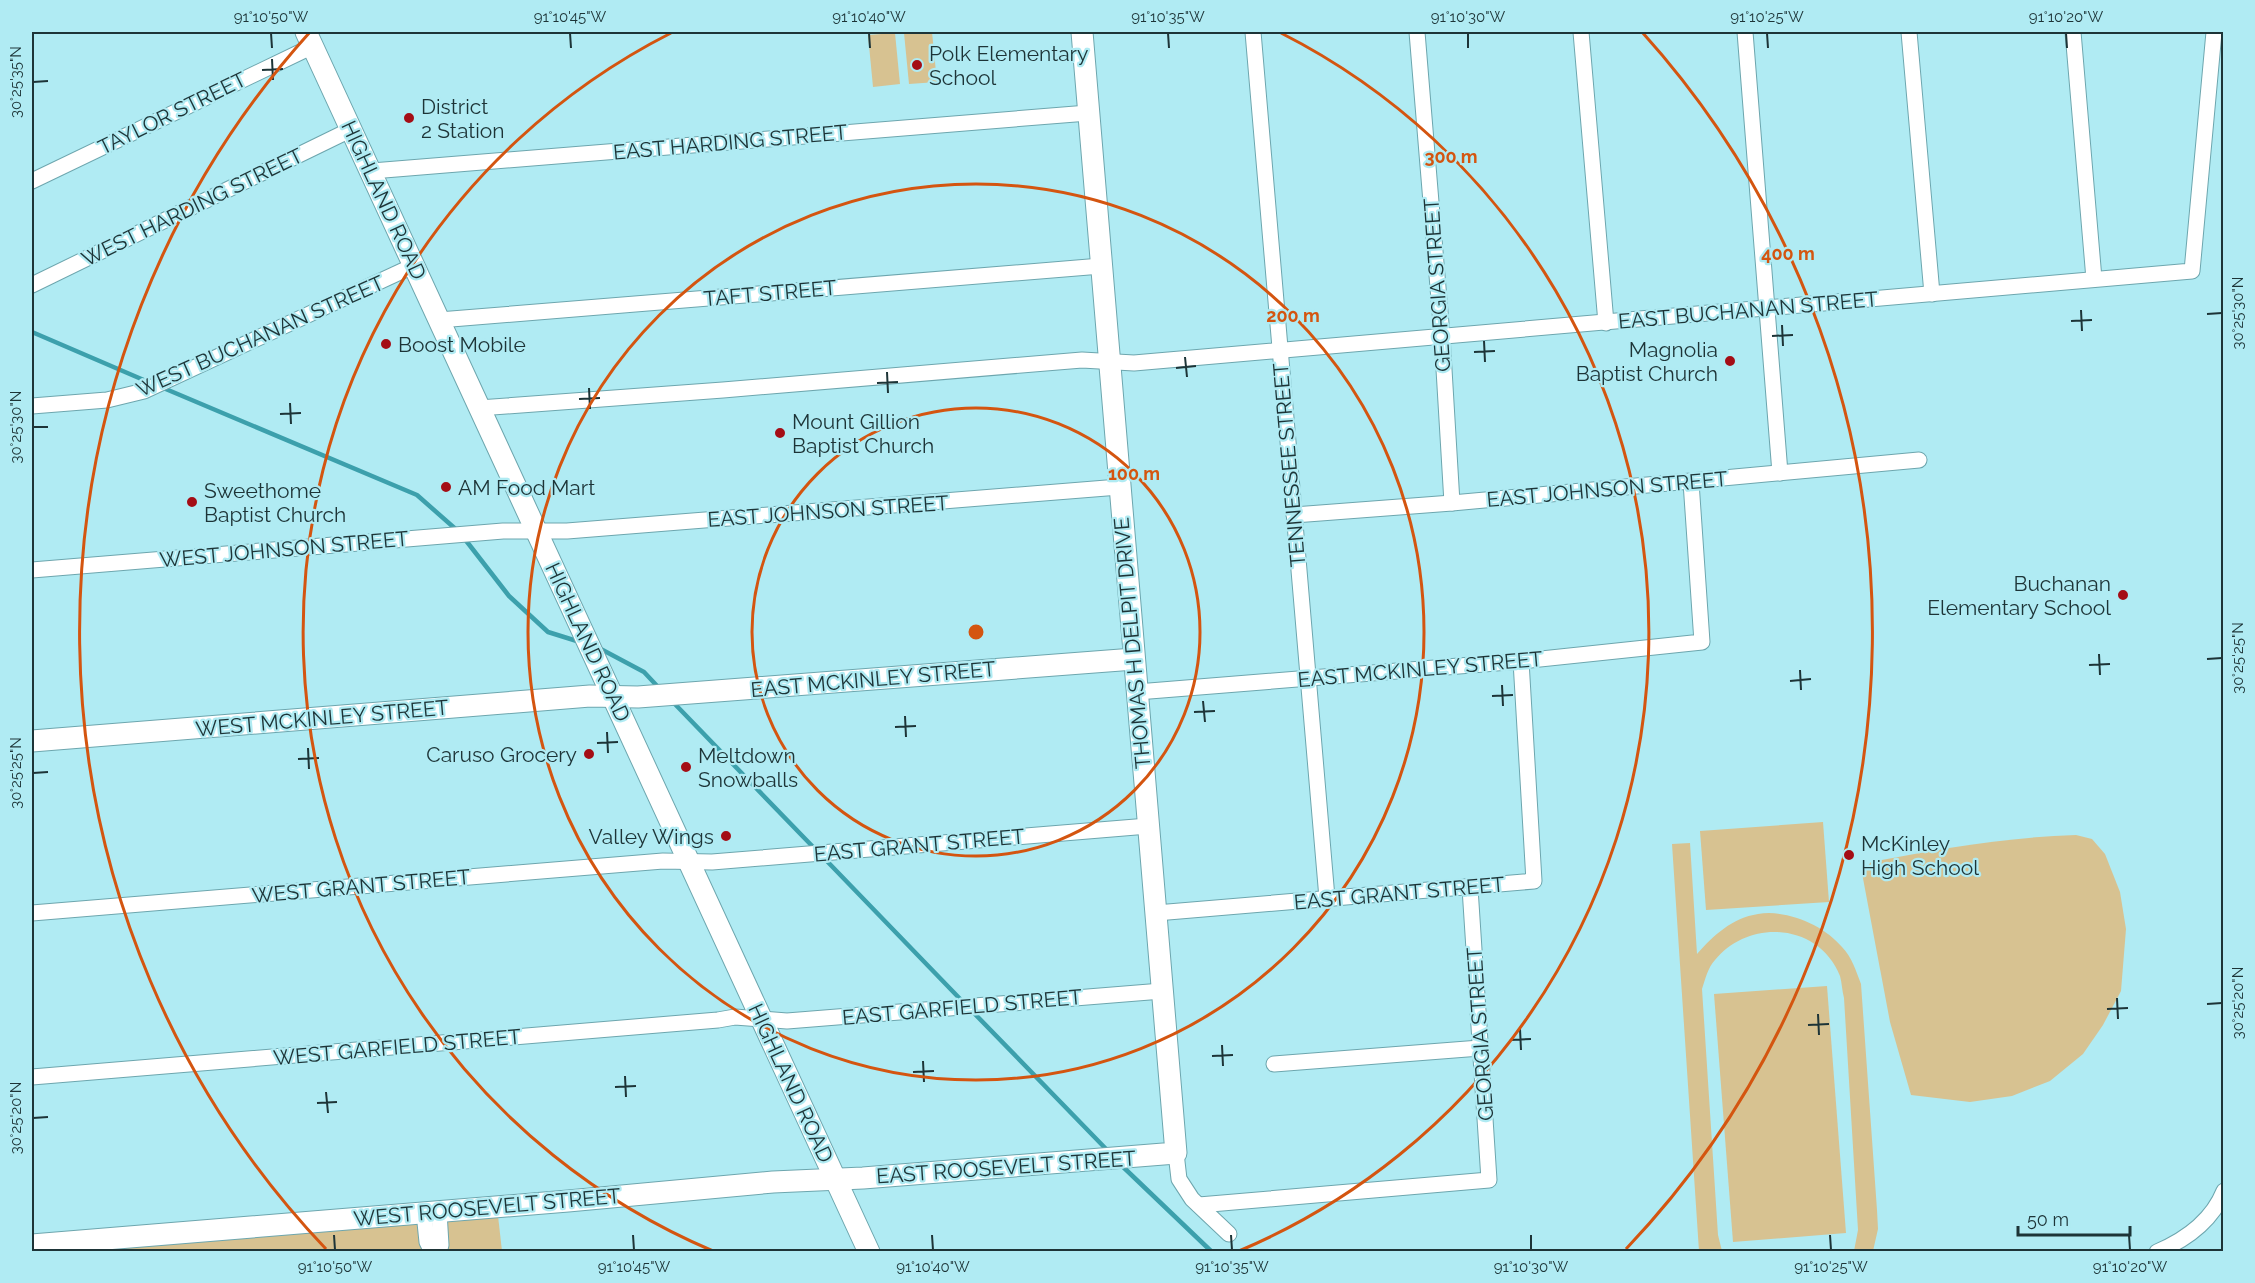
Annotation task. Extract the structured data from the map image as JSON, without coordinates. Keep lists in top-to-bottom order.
{
  "streets": {
    "street": [
      "TAYLOR STREET",
      "EAST HARDING STREET",
      "HIGHLAND ROAD",
      "WEST HARDING STREET",
      "GEORGIA STREET",
      "TAFT STREET",
      "EAST BUCHANAN STREET",
      "WEST BUCHANAN STREET",
      "TENNESSEE STREET",
      "EAST JOHNSON STREET",
      "WEST JOHNSON STREET",
      "THOMAS H DELPIT DRIVE",
      "EAST MCKINLEY STREET",
      "WEST MCKINLEY STREET",
      "EAST GRANT STREET",
      "WEST GRANT STREET",
      "EAST GARFIELD STREET",
      "WEST GARFIELD STREET",
      "EAST ROOSEVELT STREET",
      "WEST ROOSEVELT STREET"
    ]
  },
  "crossings": [
    ["TAYLOR STREET", "HIGHLAND ROAD"],
    ["EAST HARDING STREET", "HIGHLAND ROAD"],
    ["EAST HARDING STREET", "THOMAS H DELPIT DRIVE"],
    ["HIGHLAND ROAD", "WEST HARDING STREET"],
    ["HIGHLAND ROAD", "TAFT STREET"],
    ["HIGHLAND ROAD", "EAST BUCHANAN STREET"],
    ["HIGHLAND ROAD", "WEST BUCHANAN STREET"],
    ["HIGHLAND ROAD", "EAST JOHNSON STREET"],
    ["HIGHLAND ROAD", "WEST JOHNSON STREET"],
    ["HIGHLAND ROAD", "EAST MCKINLEY STREET"],
    ["HIGHLAND ROAD", "WEST MCKINLEY STREET"],
    ["HIGHLAND ROAD", "EAST GRANT STREET"],
    ["HIGHLAND ROAD", "WEST GRANT STREET"],
    ["HIGHLAND ROAD", "EAST GARFIELD STREET"],
    ["HIGHLAND ROAD", "WEST GARFIELD STREET"],
    ["HIGHLAND ROAD", "EAST ROOSEVELT STREET"],
    ["HIGHLAND ROAD", "WEST ROOSEVELT STREET"],
    ["GEORGIA STREET", "EAST BUCHANAN STREET"],
    ["GEORGIA STREET", "EAST JOHNSON STREET"],
    ["GEORGIA STREET", "THOMAS H DELPIT DRIVE"],
    ["GEORGIA STREET", "EAST GRANT STREET"],
    ["TAFT STREET", "THOMAS H DELPIT DRIVE"],
    ["EAST BUCHANAN STREET", "TENNESSEE STREET"],
    ["EAST BUCHANAN STREET", "THOMAS H DELPIT DRIVE"],
    ["TENNESSEE STREET", "EAST JOHNSON STREET"],
    ["TENNESSEE STREET", "EAST MCKINLEY STREET"],
    ["TENNESSEE STREET", "EAST GRANT STREET"],
    ["EAST JOHNSON STREET", "WEST JOHNSON STREET"],
    ["EAST JOHNSON STREET", "THOMAS H DELPIT DRIVE"],
    ["EAST JOHNSON STREET", "EAST MCKINLEY STREET"],
    ["THOMAS H DELPIT DRIVE", "EAST MCKINLEY STREET"],
    ["THOMAS H DELPIT DRIVE", "EAST GRANT STREET"],
    ["THOMAS H DELPIT DRIVE", "EAST GARFIELD STREET"],
    ["THOMAS H DELPIT DRIVE", "EAST ROOSEVELT STREET"],
    ["EAST MCKINLEY STREET", "WEST MCKINLEY STREET"],
    ["EAST MCKINLEY STREET", "EAST GRANT STREET"],
    ["EAST GRANT STREET", "WEST GRANT STREET"],
    ["EAST GARFIELD STREET", "WEST GARFIELD STREET"],
    ["EAST ROOSEVELT STREET", "WEST ROOSEVELT STREET"]
  ],
  "places": [
    "Polk Elementary School",
    "District 2 Station",
    "Boost Mobile",
    "Magnolia Baptist Church",
    "Mount Gillion Baptist Church",
    "AM Food Mart",
    "Sweethome Baptist Church",
    "Buchanan Elementary School",
    "Caruso Grocery",
    "Meltdown Snowballs",
    "Valley Wings",
    "McKinley High School"
  ],
  "scale_bar": "50 m",
  "coordinates": [
    "91°10'50\"W",
    "91°10'45\"W",
    "91°10'40\"W",
    "91°10'35\"W",
    "91°10'30\"W",
    "91°10'25\"W",
    "91°10'20\"W",
    "30°25'35\"N",
    "30°25'30\"N",
    "30°25'25\"N",
    "30°25'20\"N"
  ],
  "rings": [
    "300 m",
    "400 m",
    "200 m",
    "100 m"
  ]
}
